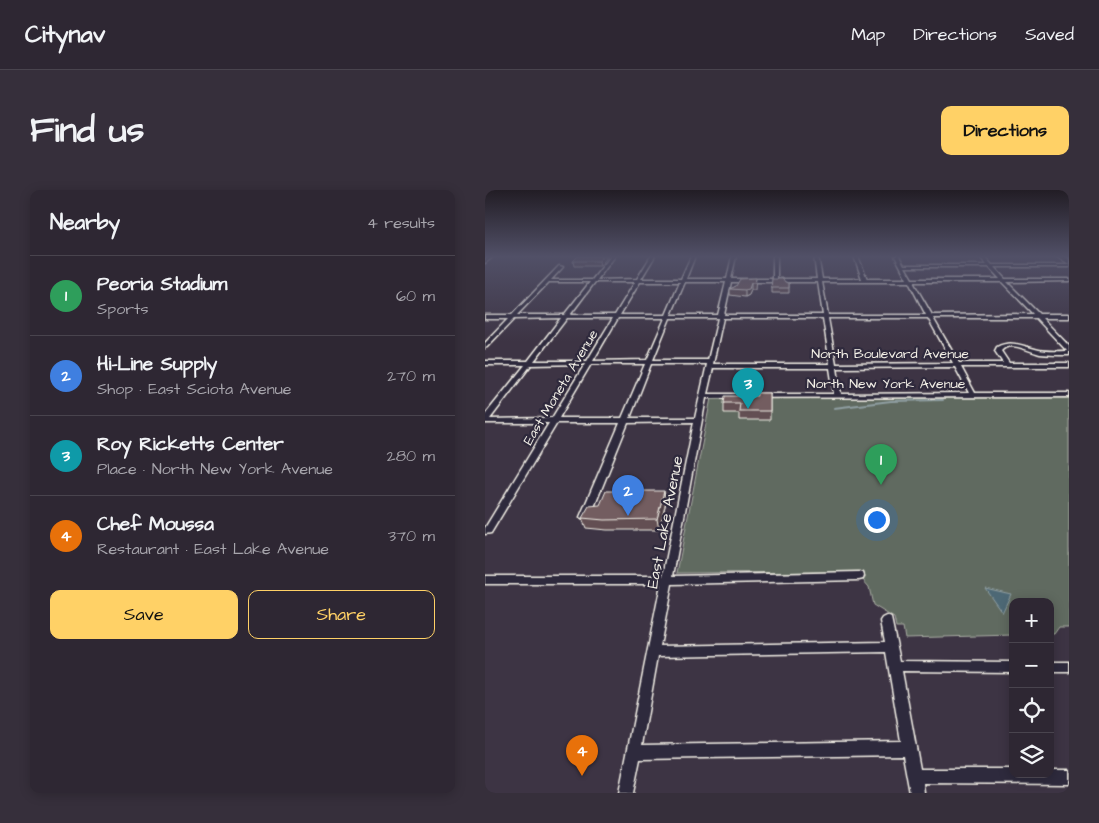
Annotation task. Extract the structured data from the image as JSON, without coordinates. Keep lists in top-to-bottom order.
{
  "streets": {
    "street": [
      "North Boulevard Avenue",
      "North New York Avenue",
      "East Moneta Avenue",
      "East Lake Avenue"
    ]
  },
  "crossings": [
    ["North Boulevard Avenue", "East Moneta Avenue"],
    ["North Boulevard Avenue", "East Lake Avenue"],
    ["North New York Avenue", "East Lake Avenue"]
  ],
  "page": {
    "header": "Citynav",
    "nav": ["Map", "Directions", "Saved"],
    "title": "Find us",
    "buttons": [
      "Directions",
      ["Save", "Share"]
    ],
    "heading": ["Nearby", "4 results"],
    "list": [
      {
        "mark": "1",
        "name": "Peoria Stadium",
        "note": "Sports",
        "value": "60 m"
      },
      {
        "mark": "2",
        "name": "Hi-Line Supply",
        "note": "Shop · East Sciota Avenue",
        "value": "270 m"
      },
      {
        "mark": "3",
        "name": "Roy Ricketts Center",
        "note": "Place · North New York Avenue",
        "value": "280 m"
      },
      {
        "mark": "4",
        "name": "Chef Moussa",
        "note": "Restaurant · East Lake Avenue",
        "value": "370 m"
      }
    ],
    "pins": [
      "3",
      "1",
      "2",
      "4"
    ],
    "map_buttons": ["+", "−"]
  }
}
